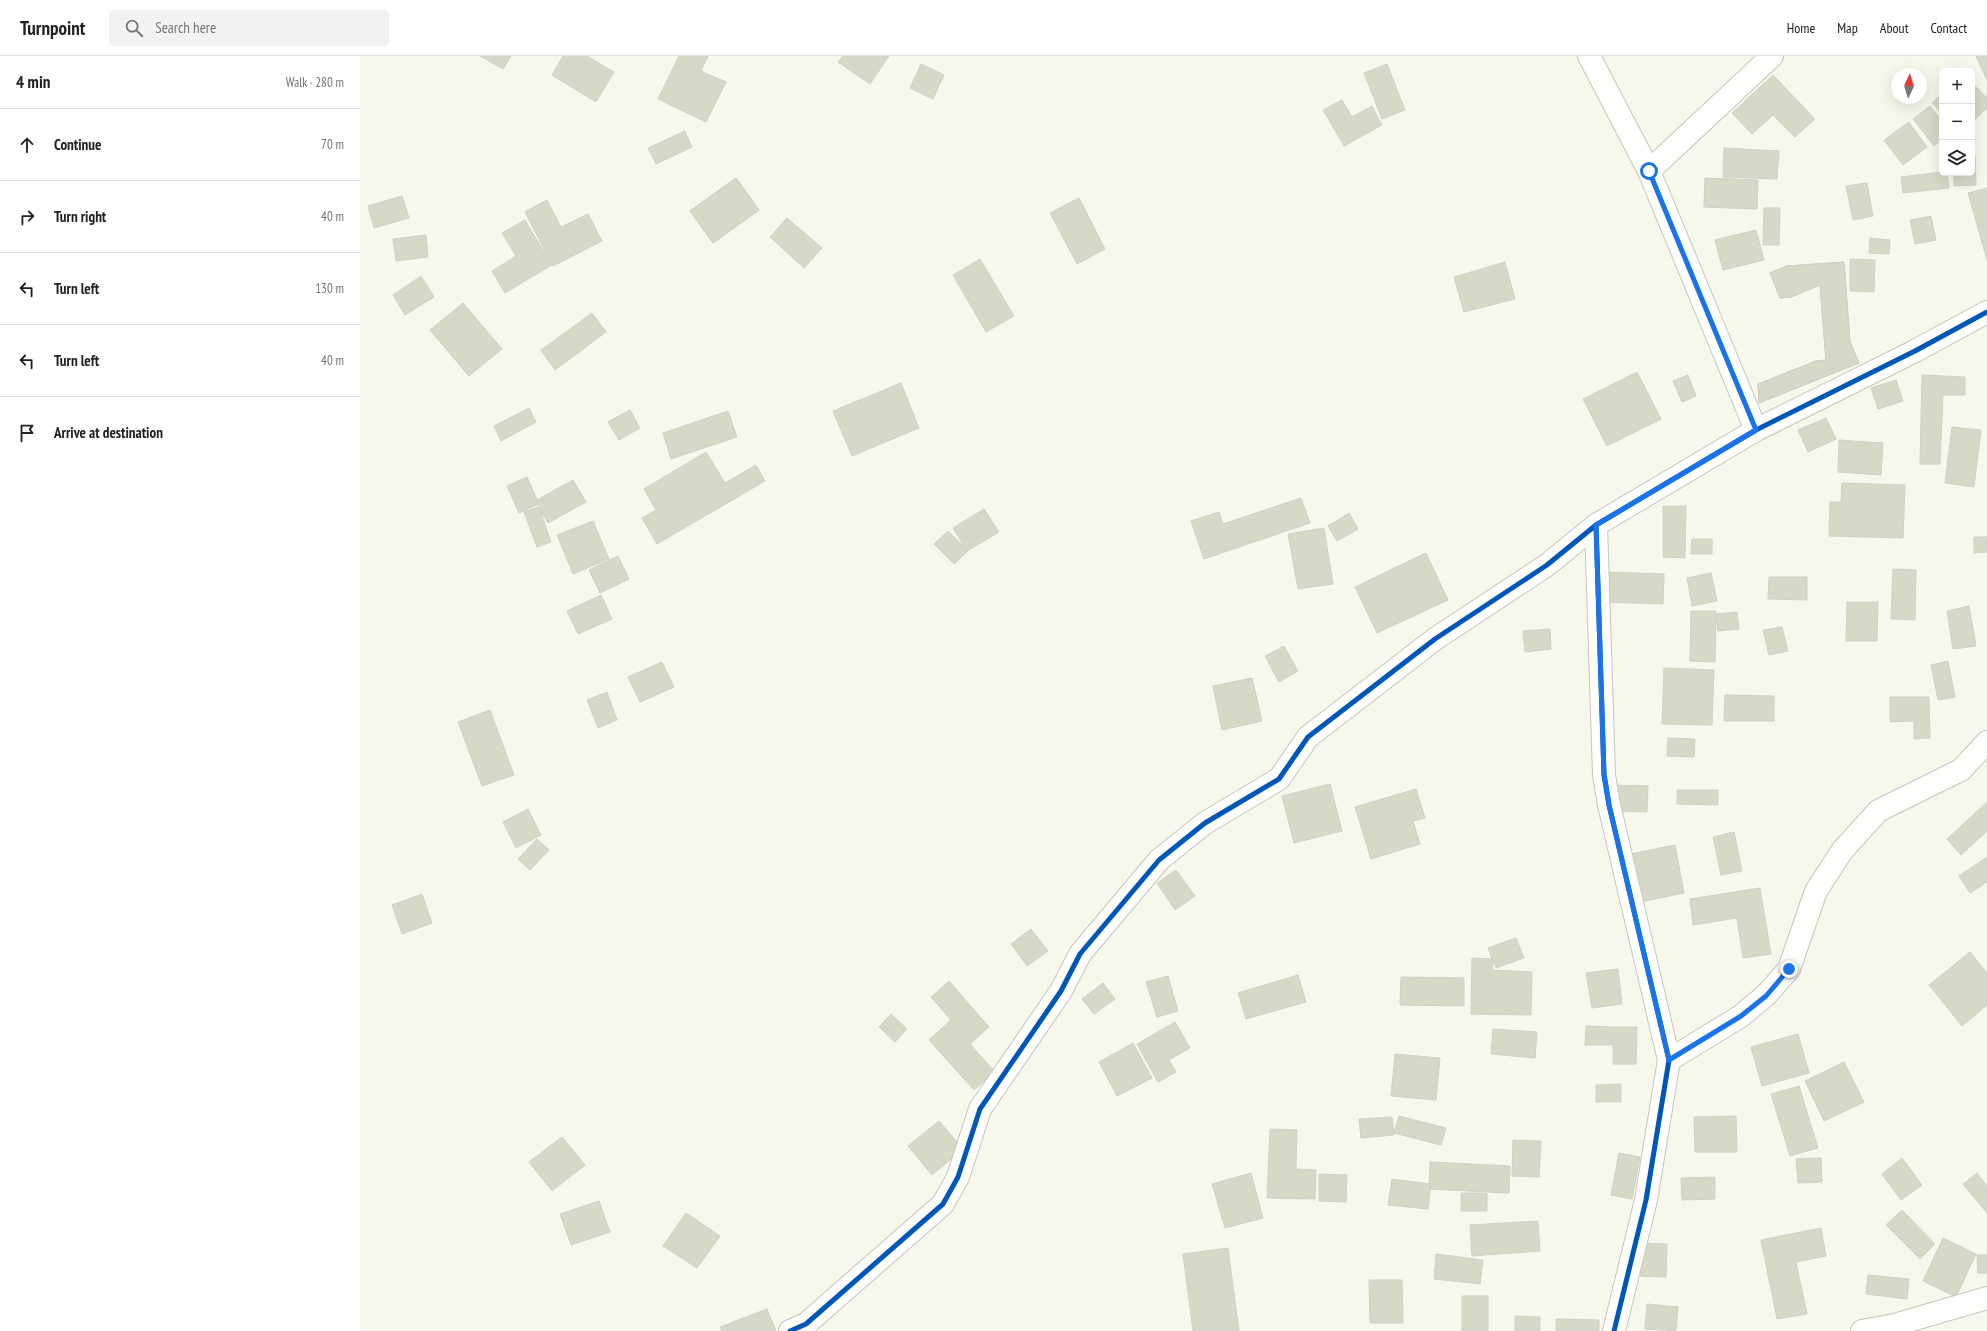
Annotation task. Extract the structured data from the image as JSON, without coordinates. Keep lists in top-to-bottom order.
{
  "north": "top",
  "page": {
    "header": "Turnpoint",
    "search": "Search here",
    "nav": [
      "Home",
      "Map",
      "About",
      "Contact"
    ],
    "heading": ["4 min", "Walk · 280 m"],
    "map_buttons": ["+", "−"],
    "list": [
      ["Continue", "70 m"],
      ["Turn right", "40 m"],
      ["Turn left", "130 m"],
      ["Turn left", "40 m"],
      "Arrive at destination"
    ]
  }
}
